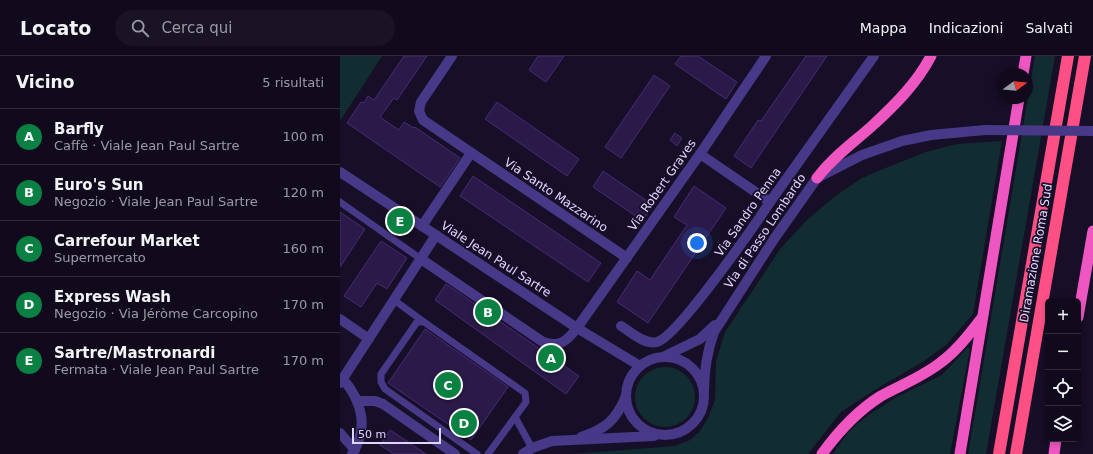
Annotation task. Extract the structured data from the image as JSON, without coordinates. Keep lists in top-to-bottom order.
{
  "streets": {
    "highway": ["Diramazione Roma Sud"],
    "street": [
      "Via Robert Graves",
      "Via Santo Mazzarino",
      "Via Sandro Penna",
      "Via di Passo Lombardo",
      "Viale Jean Paul Sartre"
    ]
  },
  "crossings": [
    ["Via Robert Graves", "Via Santo Mazzarino"],
    ["Via Robert Graves", "Viale Jean Paul Sartre"],
    ["Via di Passo Lombardo", "Viale Jean Paul Sartre"]
  ],
  "scale_bar": "50 m",
  "north": "right",
  "page": {
    "header": "Locato",
    "search": "Cerca qui",
    "nav": ["Mappa", "Indicazioni", "Salvati"],
    "heading": ["Vicino", "5 risultati"],
    "list": [
      {
        "mark": "A",
        "name": "Barfly",
        "note": "Caffè · Viale Jean Paul Sartre",
        "value": "100 m"
      },
      {
        "mark": "B",
        "name": "Euro's Sun",
        "note": "Negozio · Viale Jean Paul Sartre",
        "value": "120 m"
      },
      {
        "mark": "C",
        "name": "Carrefour Market",
        "note": "Supermercato",
        "value": "160 m"
      },
      {
        "mark": "D",
        "name": "Express Wash",
        "note": "Negozio · Via Jéròme Carcopino",
        "value": "170 m"
      },
      {
        "mark": "E",
        "name": "Sartre/Mastronardi",
        "note": "Fermata · Viale Jean Paul Sartre",
        "value": "170 m"
      }
    ],
    "pins": [
      "E",
      "B",
      "A",
      "C",
      "D"
    ],
    "map_buttons": ["+", "−"],
    "scale": "50 m"
  }
}
